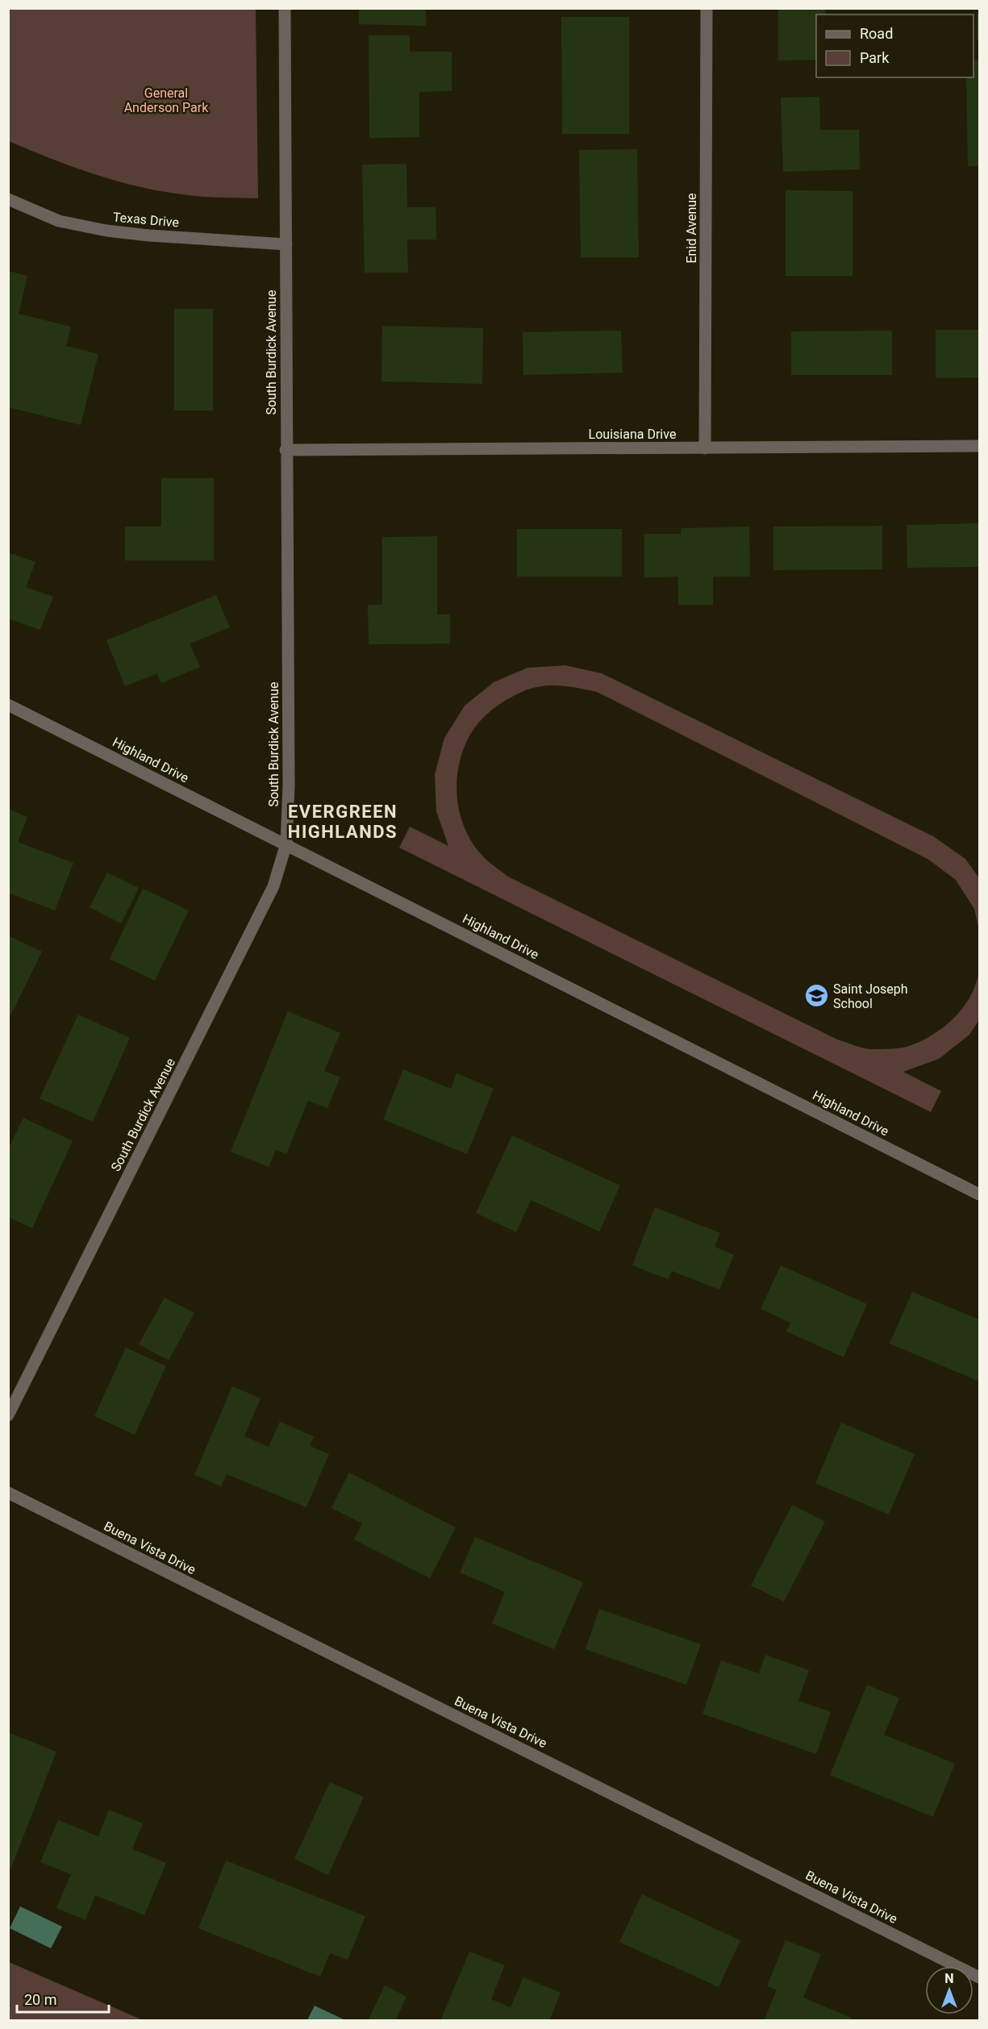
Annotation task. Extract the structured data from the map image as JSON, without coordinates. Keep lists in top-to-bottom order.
{
  "streets": {
    "street": [
      "Texas Drive",
      "Enid Avenue",
      "South Burdick Avenue",
      "Louisiana Drive",
      "Highland Drive",
      "Buena Vista Drive"
    ]
  },
  "crossings": [
    ["Texas Drive", "South Burdick Avenue"],
    ["Enid Avenue", "Louisiana Drive"],
    ["South Burdick Avenue", "Louisiana Drive"],
    ["South Burdick Avenue", "Highland Drive"]
  ],
  "districts": ["EVERGREEN HIGHLANDS"],
  "parks": ["General Anderson Park"],
  "places": {
    "school or university": ["Saint Joseph School"]
  },
  "legend": ["Road", "Park"],
  "scale_bar": "20 m",
  "north": "top"
}
